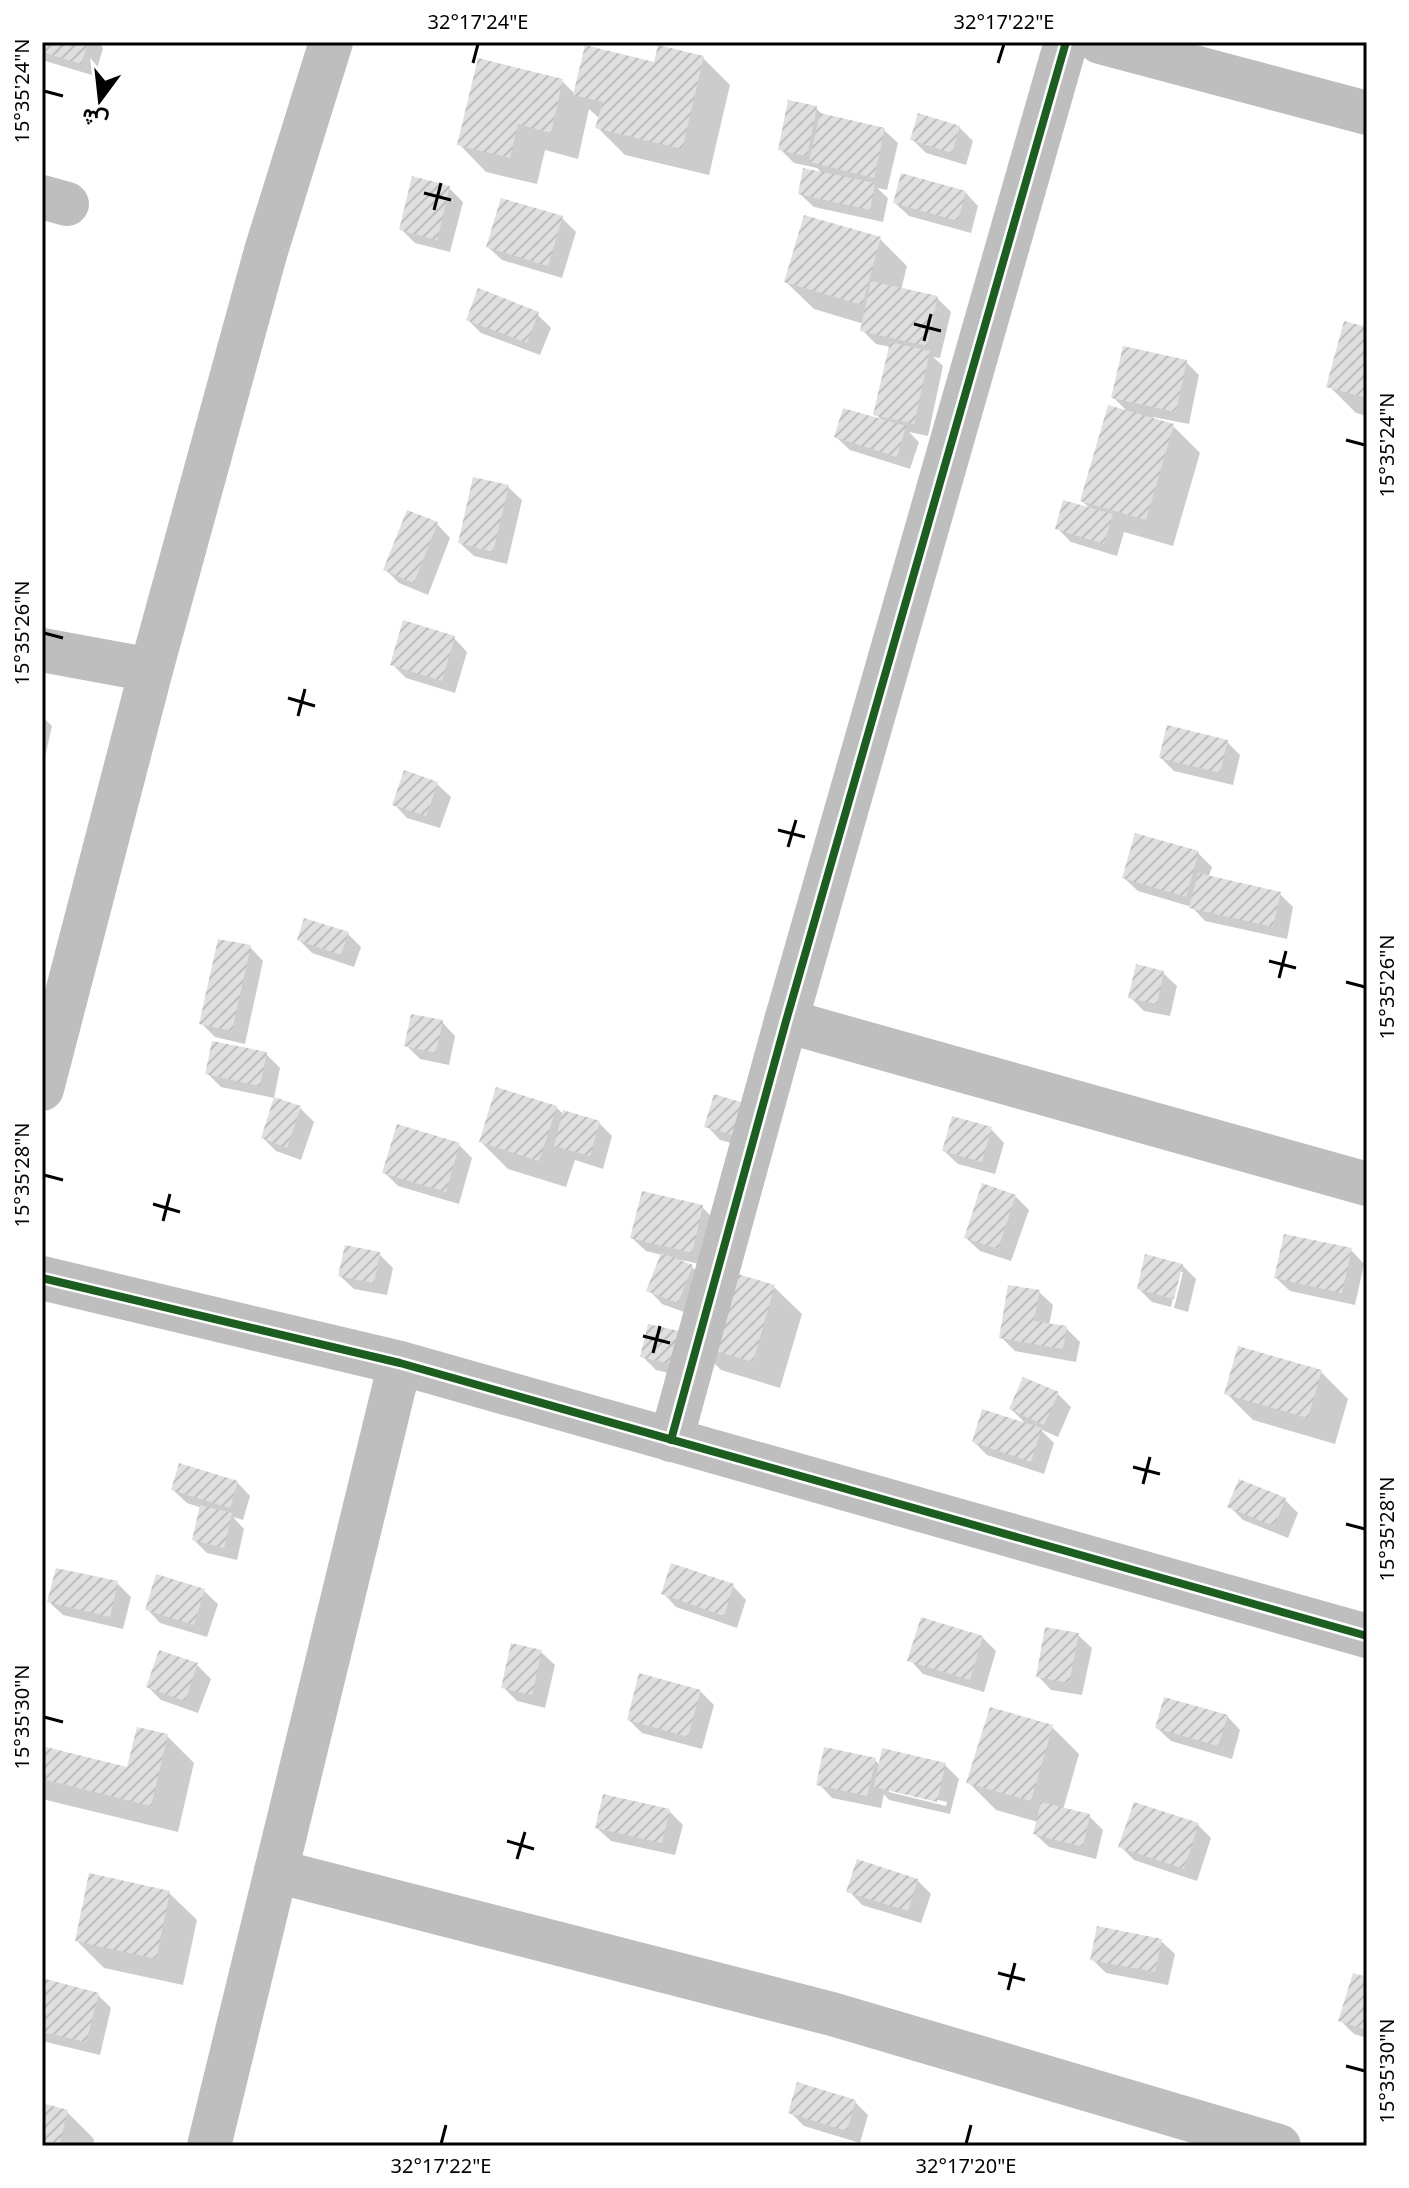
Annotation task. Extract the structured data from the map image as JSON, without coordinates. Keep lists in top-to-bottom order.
{
  "north": "bottom",
  "coordinates": [
    "32°17'24\"E",
    "32°17'22\"E",
    "15°35'24\"N",
    "15°35'26\"N",
    "15°35'28\"N",
    "15°35'30\"N",
    "32°17'20\"E"
  ]
}
